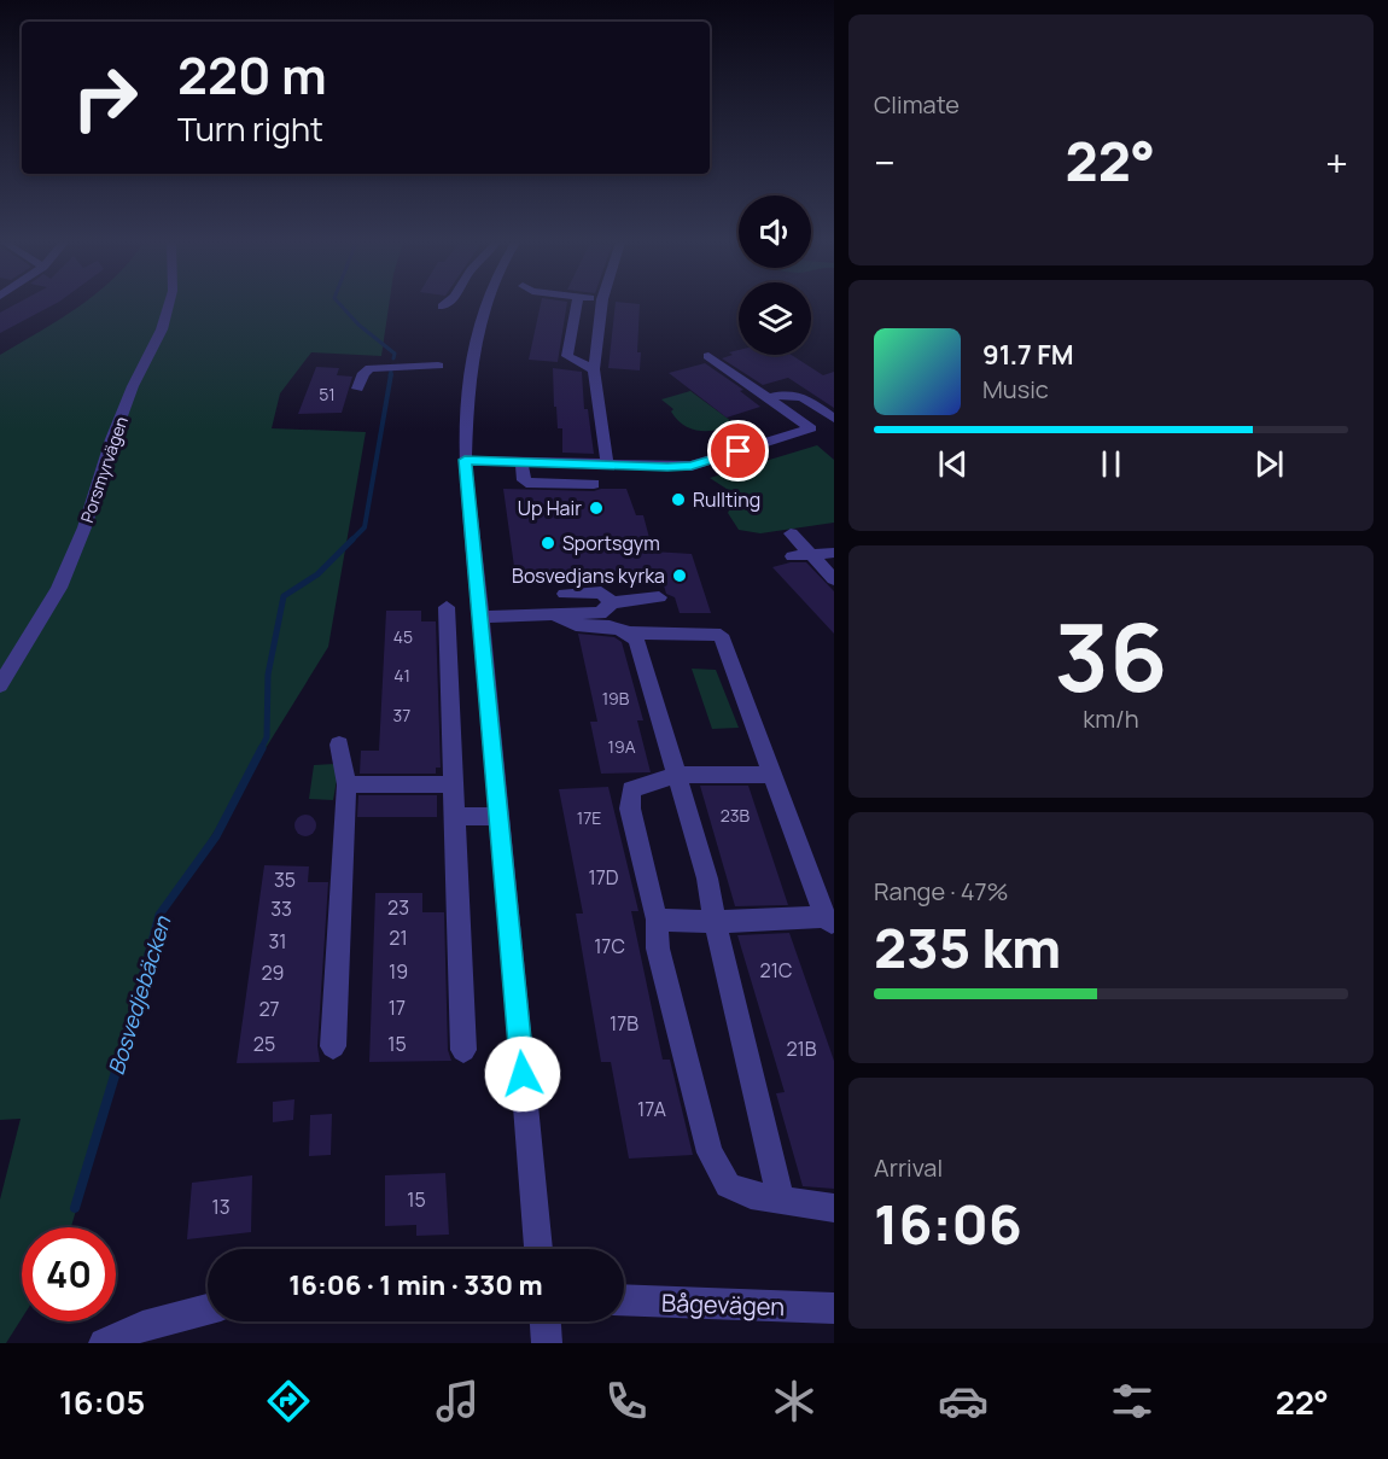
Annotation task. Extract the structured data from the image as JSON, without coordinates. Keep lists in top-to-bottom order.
{
  "streets": {
    "street": ["Porsmyrvägen", "Bågevägen"]
  },
  "water": ["Bosvedjebäcken"],
  "places": [
    "Rullting",
    "Up Hair",
    "Sportsgym",
    "Bosvedjans kyrka"
  ],
  "house_numbers": [
    "51",
    "45",
    "41",
    "19B",
    "37",
    "19A",
    "23B",
    "17E",
    "17D",
    "35",
    "23",
    "33",
    "21",
    "31",
    "17C",
    "21C",
    "19",
    "29",
    "17",
    "27",
    "17B",
    "25",
    "15",
    "21B",
    "17A",
    "15",
    "13"
  ],
  "page": {
    "tile": [
      "Climate",
      ["36", "km/h"],
      ["Range · 47%", "235 km"],
      ["Arrival", "16:06"]
    ],
    "turn": ["220 m", "Turn right"],
    "heat": ["−", "22°", "+"],
    "song": ["91.7 FM", "Music"],
    "limit": "40",
    "trip": "16:06 · 1 min · 330 m",
    "tabs": ["16:05", "22°"]
  }
}
